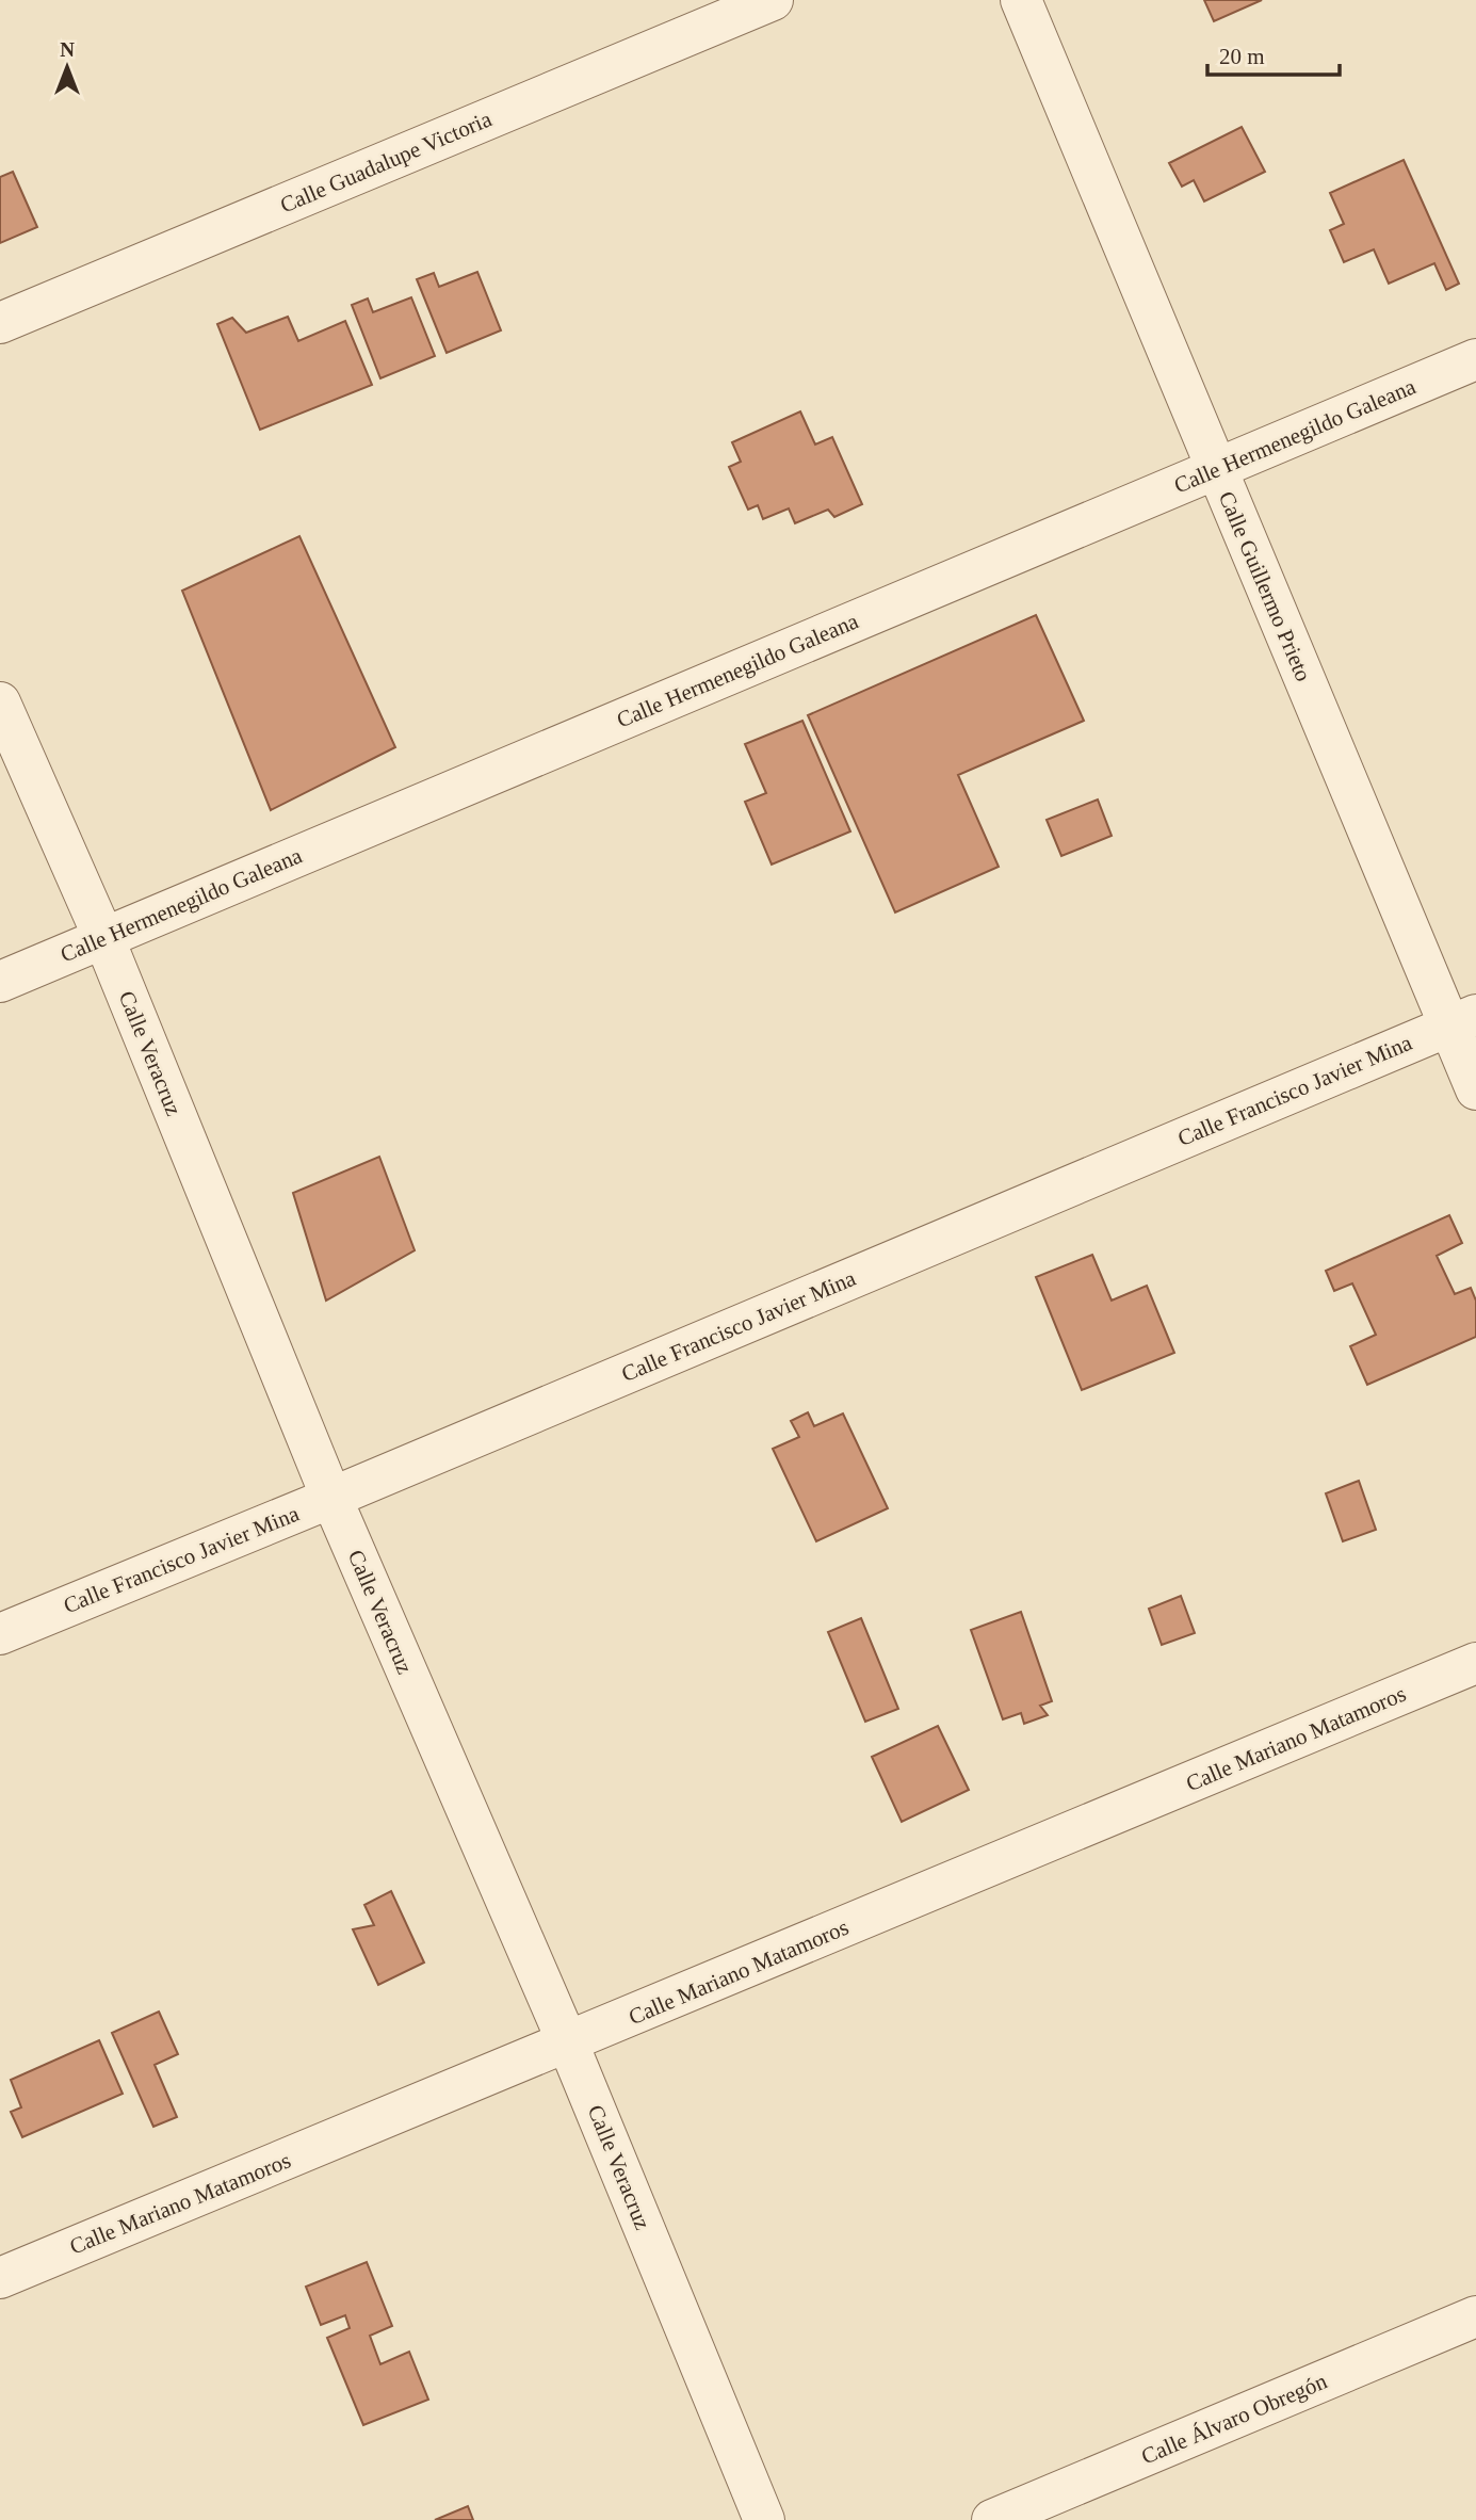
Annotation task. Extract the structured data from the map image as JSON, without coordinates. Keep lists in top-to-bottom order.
{
  "streets": {
    "street": [
      "Calle Guadalupe Victoria",
      "Calle Hermenegildo Galeana",
      "Calle Guillermo Prieto",
      "Calle Veracruz",
      "Calle Francisco Javier Mina",
      "Calle Mariano Matamoros",
      "Calle Álvaro Obregón"
    ]
  },
  "crossings": [
    ["Calle Hermenegildo Galeana", "Calle Guillermo Prieto"],
    ["Calle Hermenegildo Galeana", "Calle Veracruz"],
    ["Calle Guillermo Prieto", "Calle Francisco Javier Mina"],
    ["Calle Veracruz", "Calle Francisco Javier Mina"],
    ["Calle Veracruz", "Calle Mariano Matamoros"]
  ],
  "scale_bar": "20 m",
  "north": "top"
}
